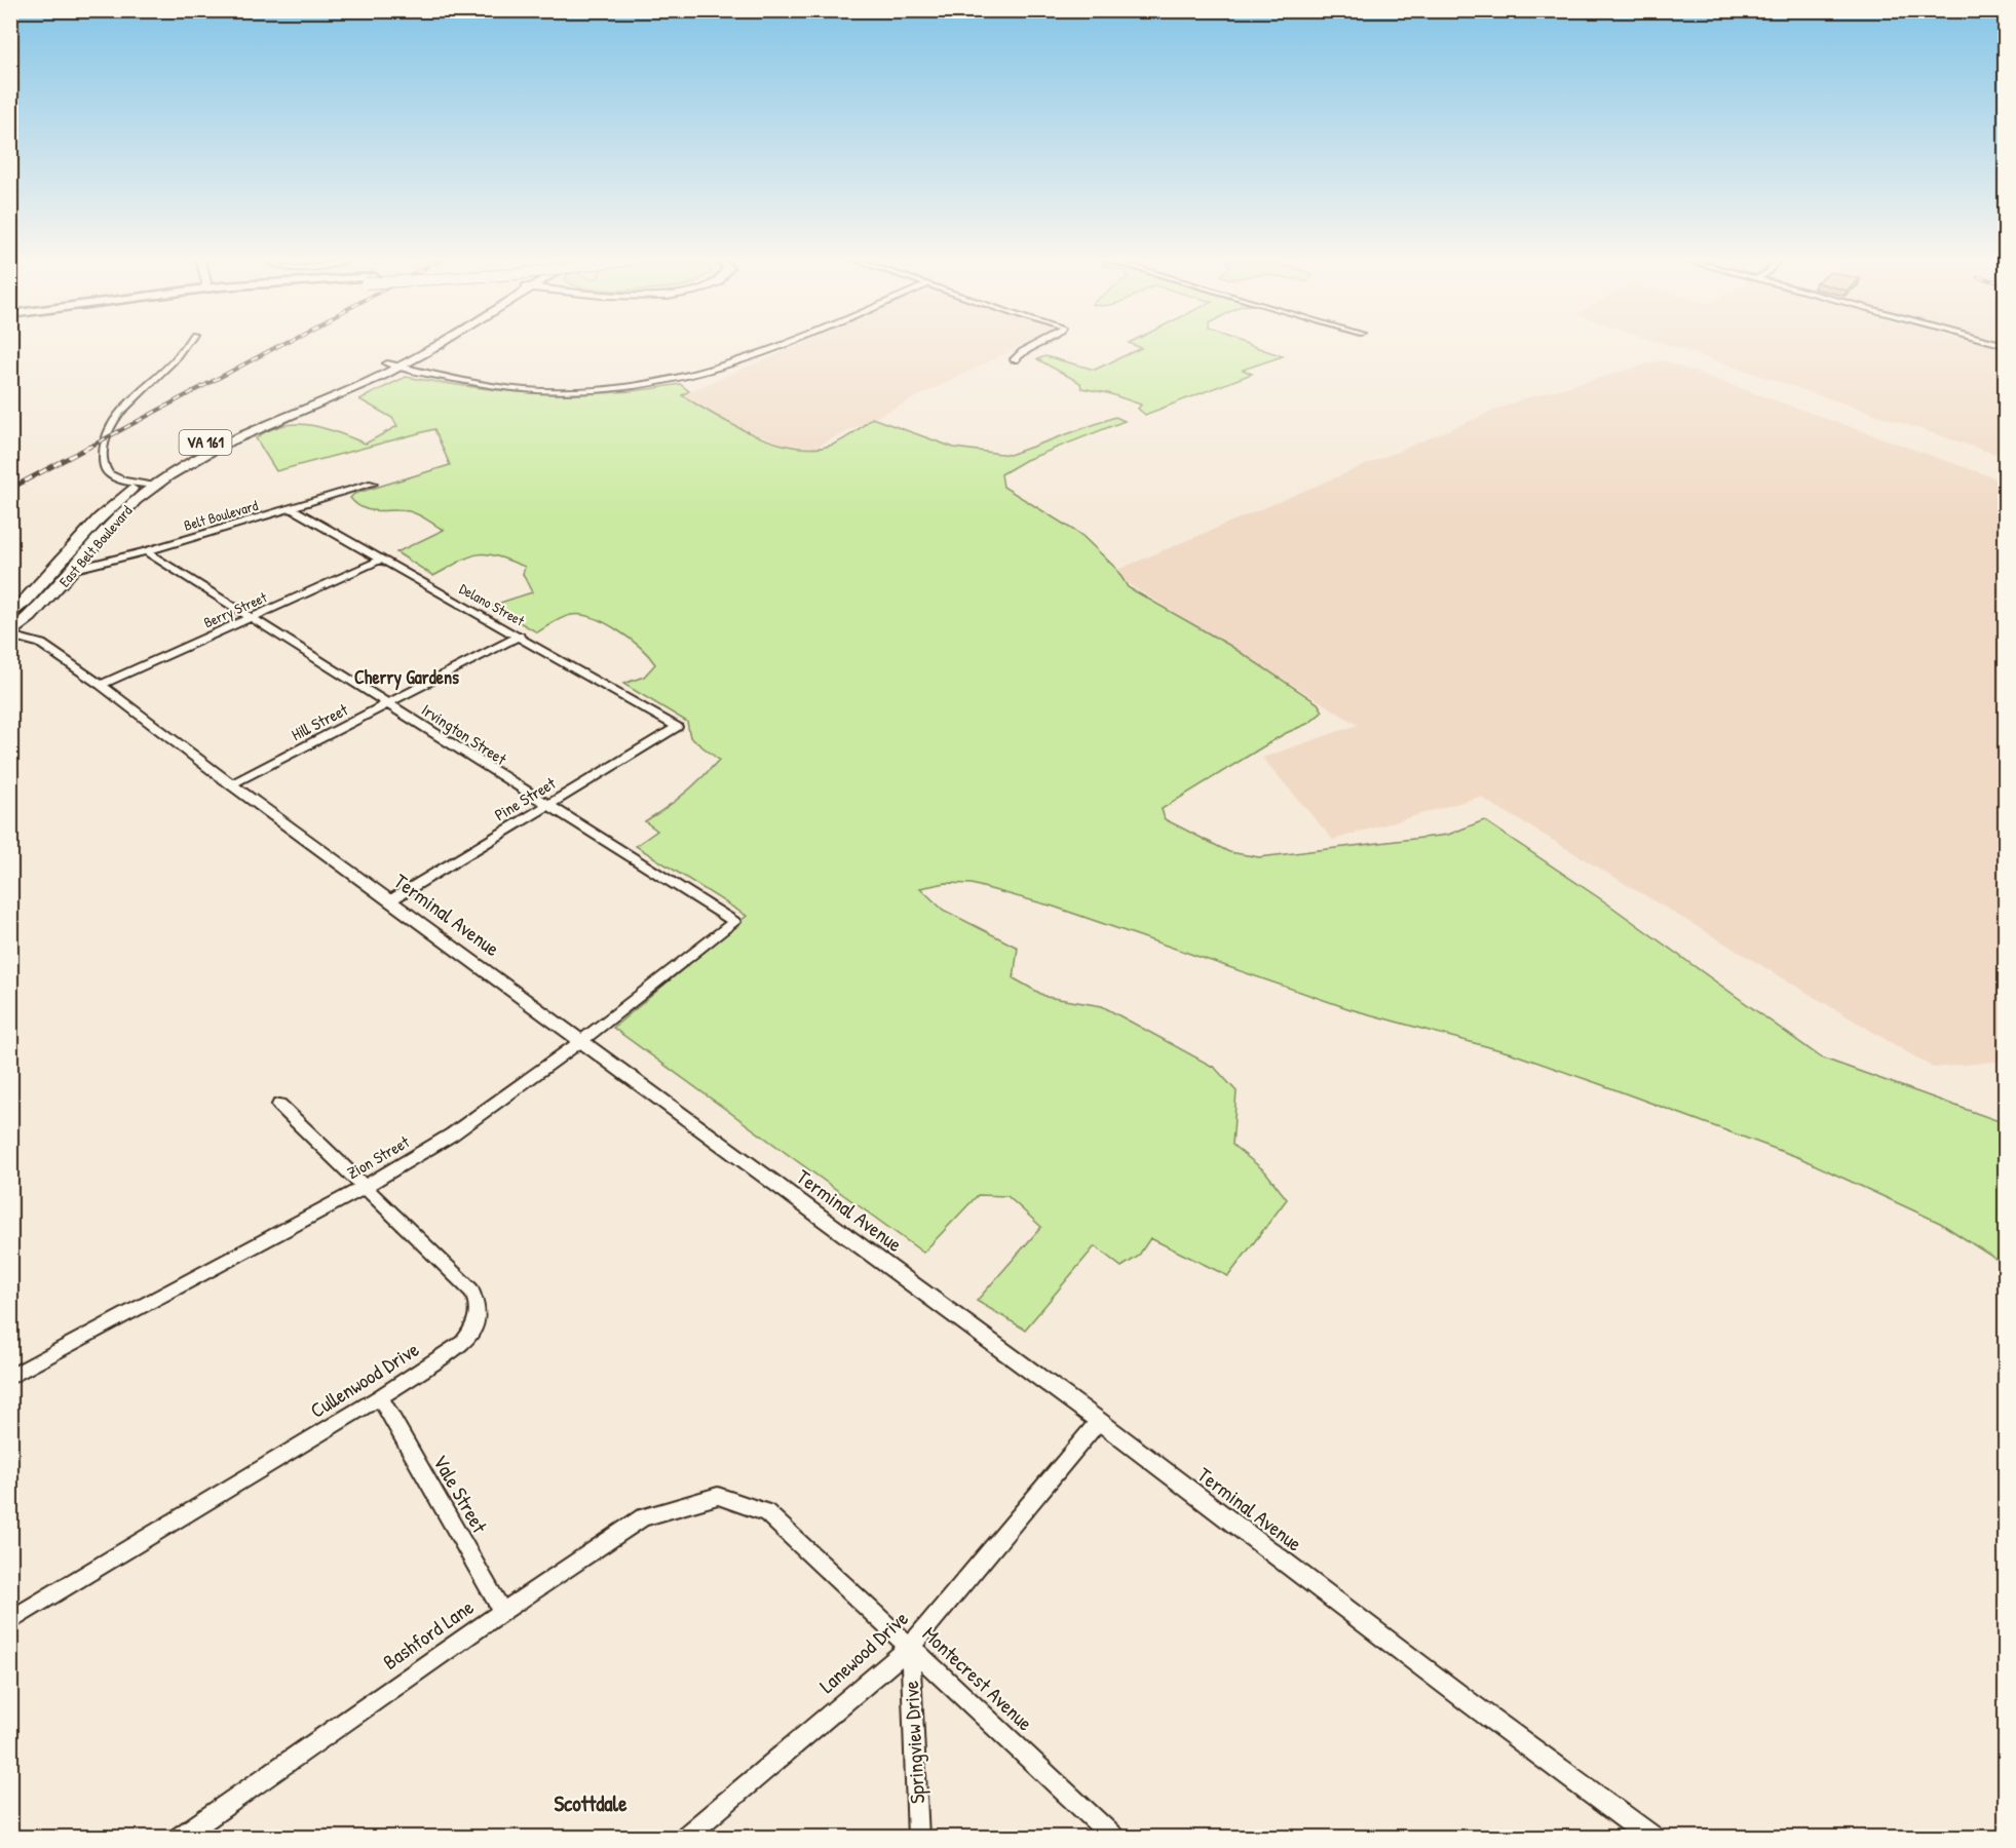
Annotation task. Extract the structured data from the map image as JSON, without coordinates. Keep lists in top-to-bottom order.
{
  "streets": {
    "main road": ["VA 161", "East Belt Boulevard"],
    "street": [
      "Belt Boulevard",
      "Delano Street",
      "Berry Street",
      "Hill Street",
      "Irvington Street",
      "Pine Street",
      "Terminal Avenue",
      "Zion Street",
      "Cullenwood Drive",
      "Vale Street",
      "Bashford Lane",
      "Lanewood Drive",
      "Montecrest Avenue",
      "Springview Drive"
    ]
  },
  "crossings": [
    ["Belt Boulevard", "East Belt Boulevard"],
    ["Belt Boulevard", "Delano Street"],
    ["Belt Boulevard", "Irvington Street"],
    ["East Belt Boulevard", "Terminal Avenue"],
    ["Delano Street", "Berry Street"],
    ["Delano Street", "Hill Street"],
    ["Delano Street", "Pine Street"],
    ["Berry Street", "Irvington Street"],
    ["Berry Street", "Terminal Avenue"],
    ["Hill Street", "Irvington Street"],
    ["Hill Street", "Terminal Avenue"],
    ["Irvington Street", "Pine Street"],
    ["Irvington Street", "Zion Street"],
    ["Pine Street", "Terminal Avenue"],
    ["Terminal Avenue", "Zion Street"],
    ["Terminal Avenue", "Lanewood Drive"],
    ["Zion Street", "Cullenwood Drive"],
    ["Cullenwood Drive", "Vale Street"],
    ["Vale Street", "Bashford Lane"],
    ["Bashford Lane", "Montecrest Avenue"],
    ["Lanewood Drive", "Montecrest Avenue"],
    ["Lanewood Drive", "Springview Drive"],
    ["Montecrest Avenue", "Springview Drive"]
  ],
  "districts": ["Cherry Gardens", "Scottdale"]
}
